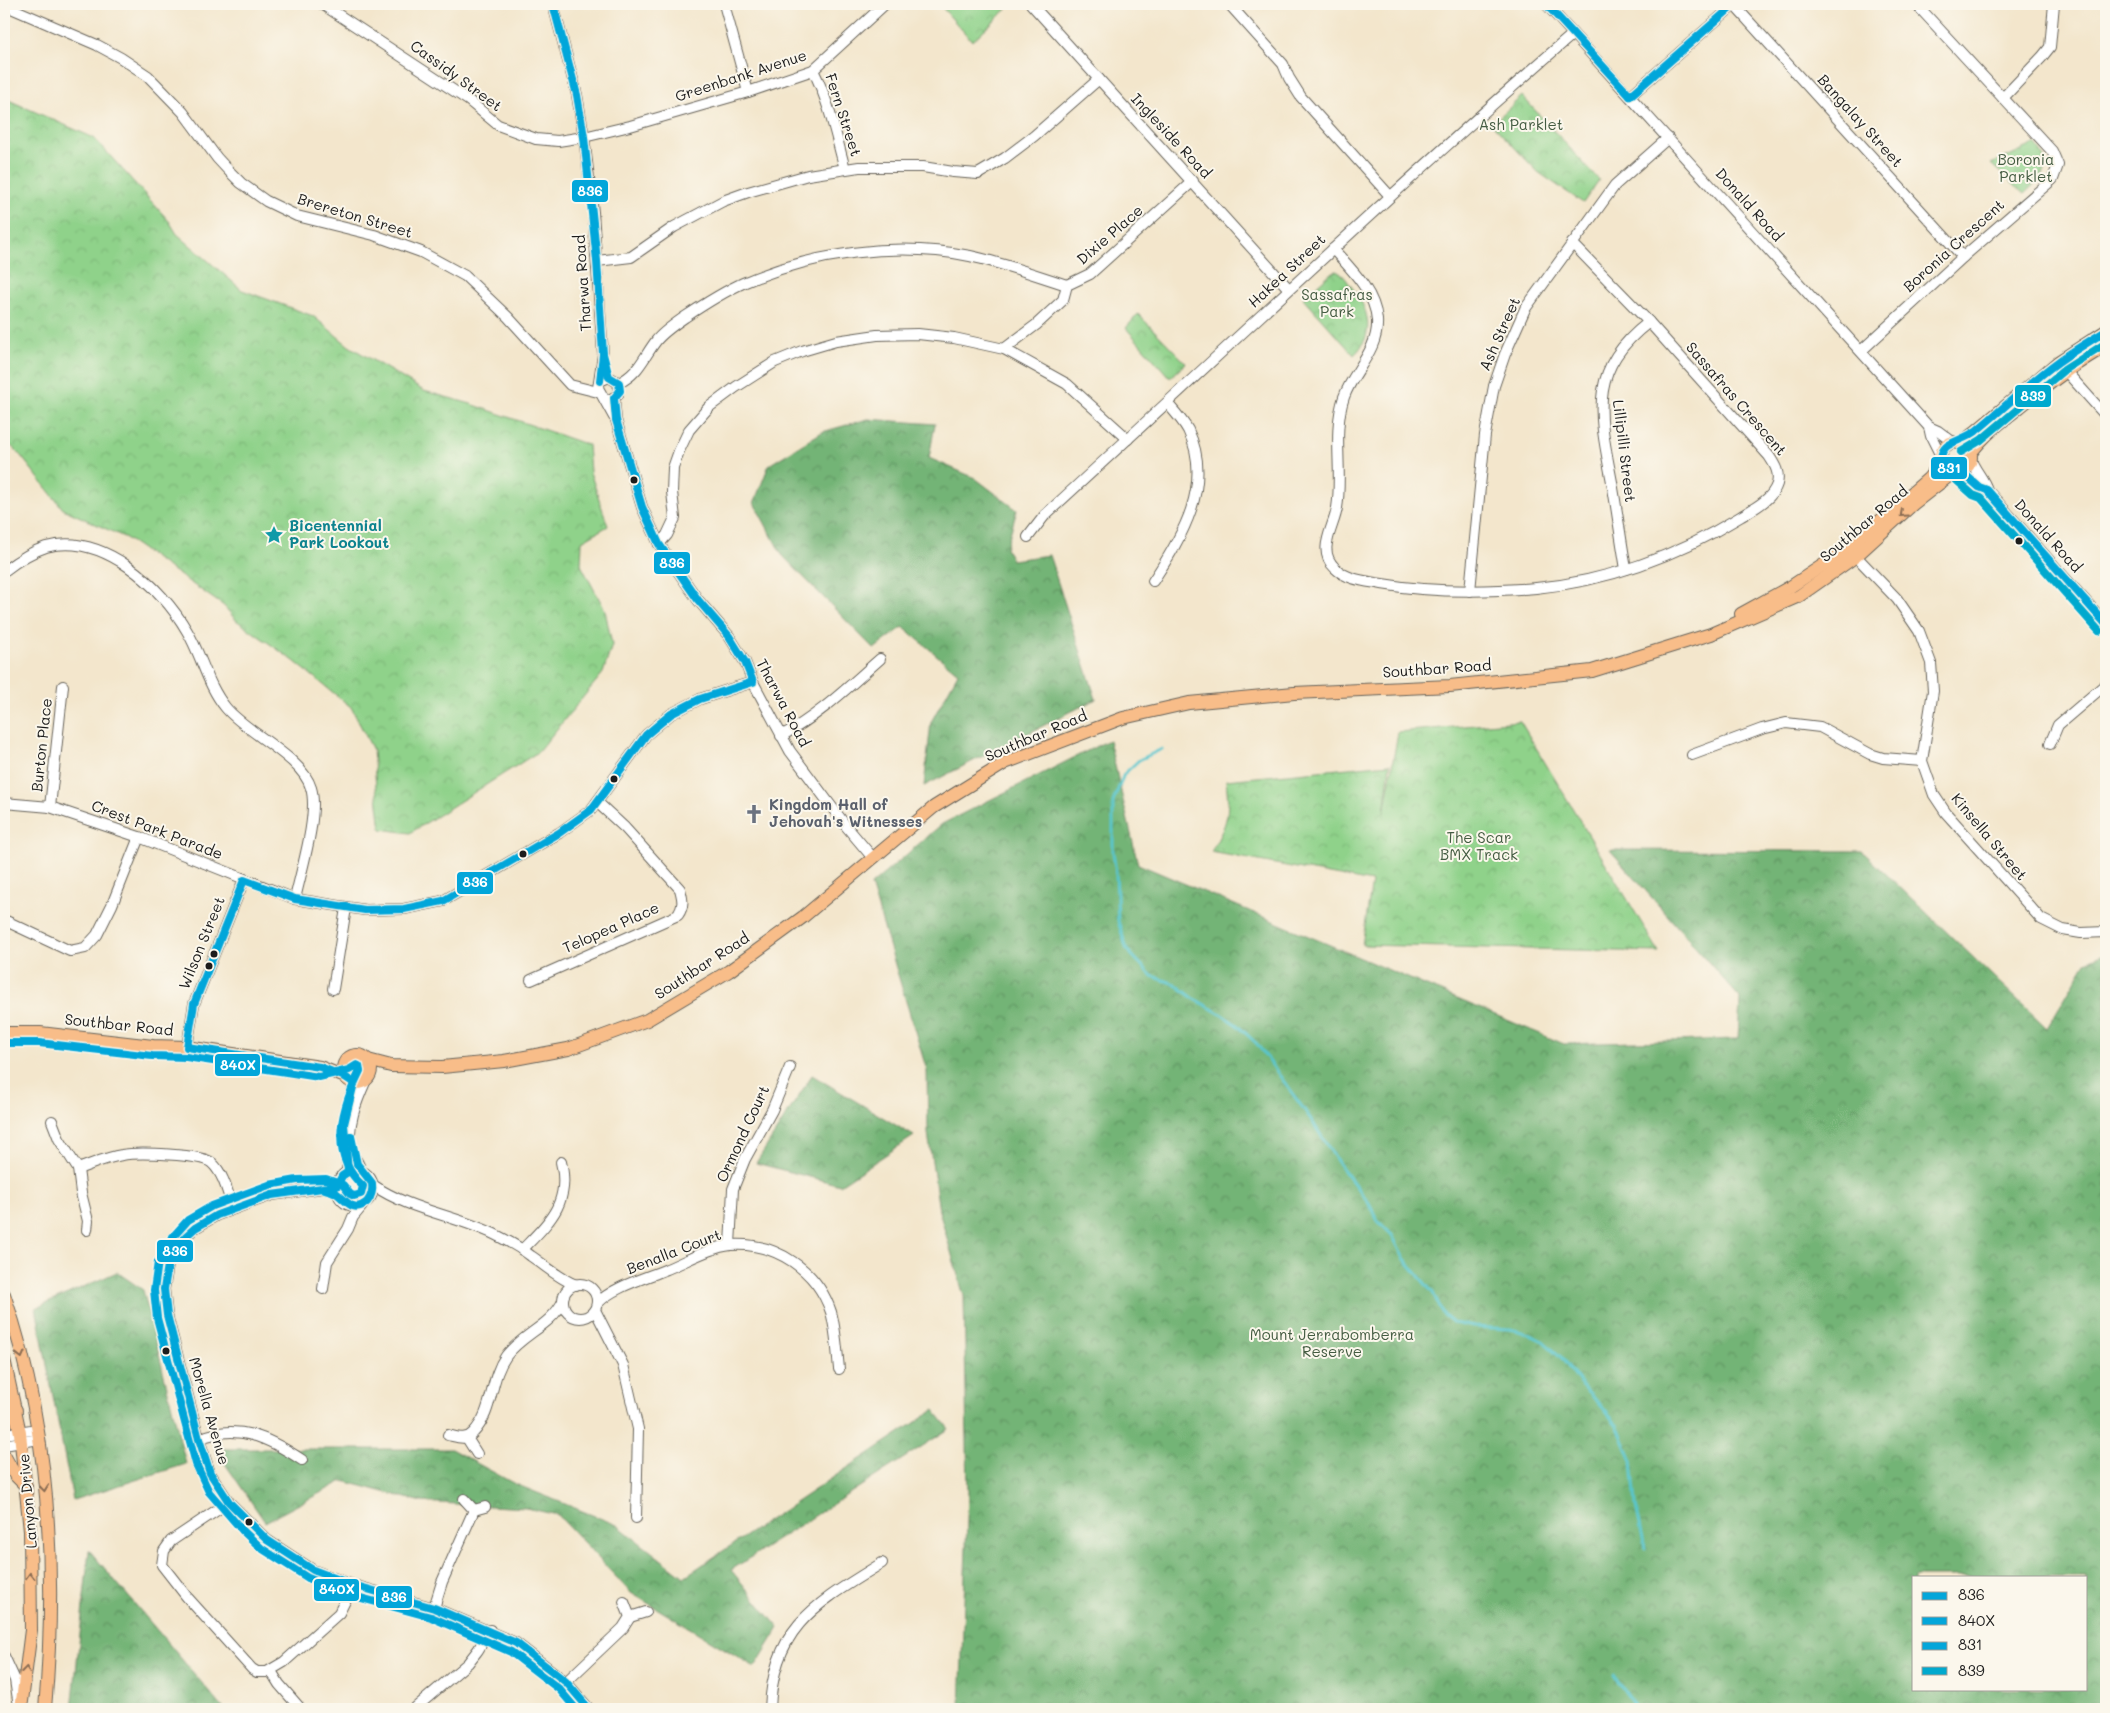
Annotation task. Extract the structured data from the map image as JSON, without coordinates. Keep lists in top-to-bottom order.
{
  "streets": {
    "main road": ["Southbar Road", "Lanyon Drive"],
    "street": [
      "Cassidy Street",
      "Greenbank Avenue",
      "Fern Street",
      "Bangalay Street",
      "Ingleside Road",
      "Donald Road",
      "Brereton Street",
      "Dixie Place",
      "Boronia Crescent",
      "Hakea Street",
      "Tharwa Road",
      "Ash Street",
      "Sassafras Crescent",
      "Lillipilli Street",
      "Burton Place",
      "Crest Park Parade",
      "Kinsella Street",
      "Telopea Place",
      "Wilson Street",
      "Ormond Court",
      "Benalla Court",
      "Morella Avenue"
    ]
  },
  "crossings": [
    ["Cassidy Street", "Greenbank Avenue"],
    ["Cassidy Street", "Tharwa Road"],
    ["Greenbank Avenue", "Fern Street"],
    ["Greenbank Avenue", "Tharwa Road"],
    ["Bangalay Street", "Boronia Crescent"],
    ["Ingleside Road", "Dixie Place"],
    ["Ingleside Road", "Hakea Street"],
    ["Donald Road", "Boronia Crescent"],
    ["Donald Road", "Hakea Street"],
    ["Donald Road", "Ash Street"],
    ["Donald Road", "Southbar Road"],
    ["Brereton Street", "Tharwa Road"],
    ["Hakea Street", "Sassafras Crescent"],
    ["Tharwa Road", "Southbar Road"],
    ["Tharwa Road", "Crest Park Parade"],
    ["Ash Street", "Sassafras Crescent"],
    ["Sassafras Crescent", "Lillipilli Street"],
    ["Southbar Road", "Kinsella Street"],
    ["Southbar Road", "Wilson Street"],
    ["Burton Place", "Crest Park Parade"],
    ["Crest Park Parade", "Telopea Place"],
    ["Crest Park Parade", "Wilson Street"],
    ["Ormond Court", "Benalla Court"]
  ],
  "parks": [
    "Ash Parklet",
    "Boronia Parklet",
    "Sassafras Park",
    "The Scar BMX Track",
    "Mount Jerrabomberra Reserve"
  ],
  "places": {
    "place": ["Bicentennial Park Lookout"],
    "church": ["Kingdom Hall of Jehovah's Witnesses"]
  },
  "lines": [
    "transit line 836",
    "transit line 831",
    "transit line 839",
    "transit line 840X"
  ],
  "legend": [
    "836",
    "840X",
    "831",
    "839"
  ]
}
